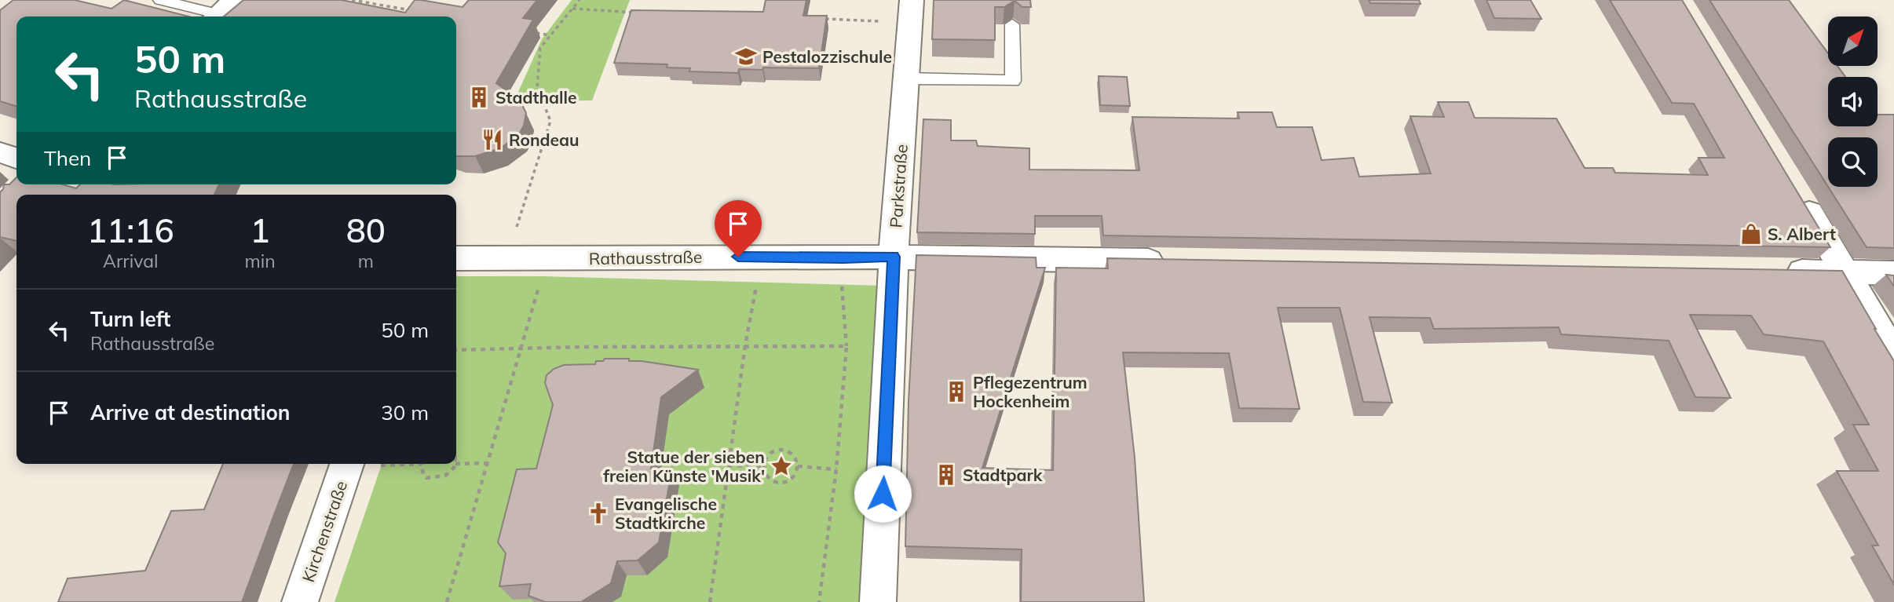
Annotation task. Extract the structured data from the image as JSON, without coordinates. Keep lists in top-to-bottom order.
{
  "streets": {
    "street": ["Parkstraße", "Rathausstraße", "Kirchenstraße"]
  },
  "crossings": [
    ["Parkstraße", "Rathausstraße"]
  ],
  "places": {
    "school or university": ["Pestalozzischule"],
    "building": ["Stadthalle", "Pflegezentrum Hockenheim", "Stadtpark"],
    "restaurant": ["Rondeau"],
    "shop": ["S. Albert"],
    "place": ["Statue der sieben freien Künste 'Musik'"],
    "church": ["Evangelische Stadtkirche"]
  },
  "north": "top right",
  "page": {
    "turn": ["50 m", "Rathausstraße"],
    "then": "Then",
    "eta": [
      "11:16",
      "Arrival",
      "1",
      "min",
      "80",
      "m"
    ],
    "list": [
      {
        "name": "Turn left",
        "note": "Rathausstraße",
        "value": "50 m"
      },
      {
        "name": "Arrive at destination",
        "value": "30 m"
      }
    ]
  }
}
